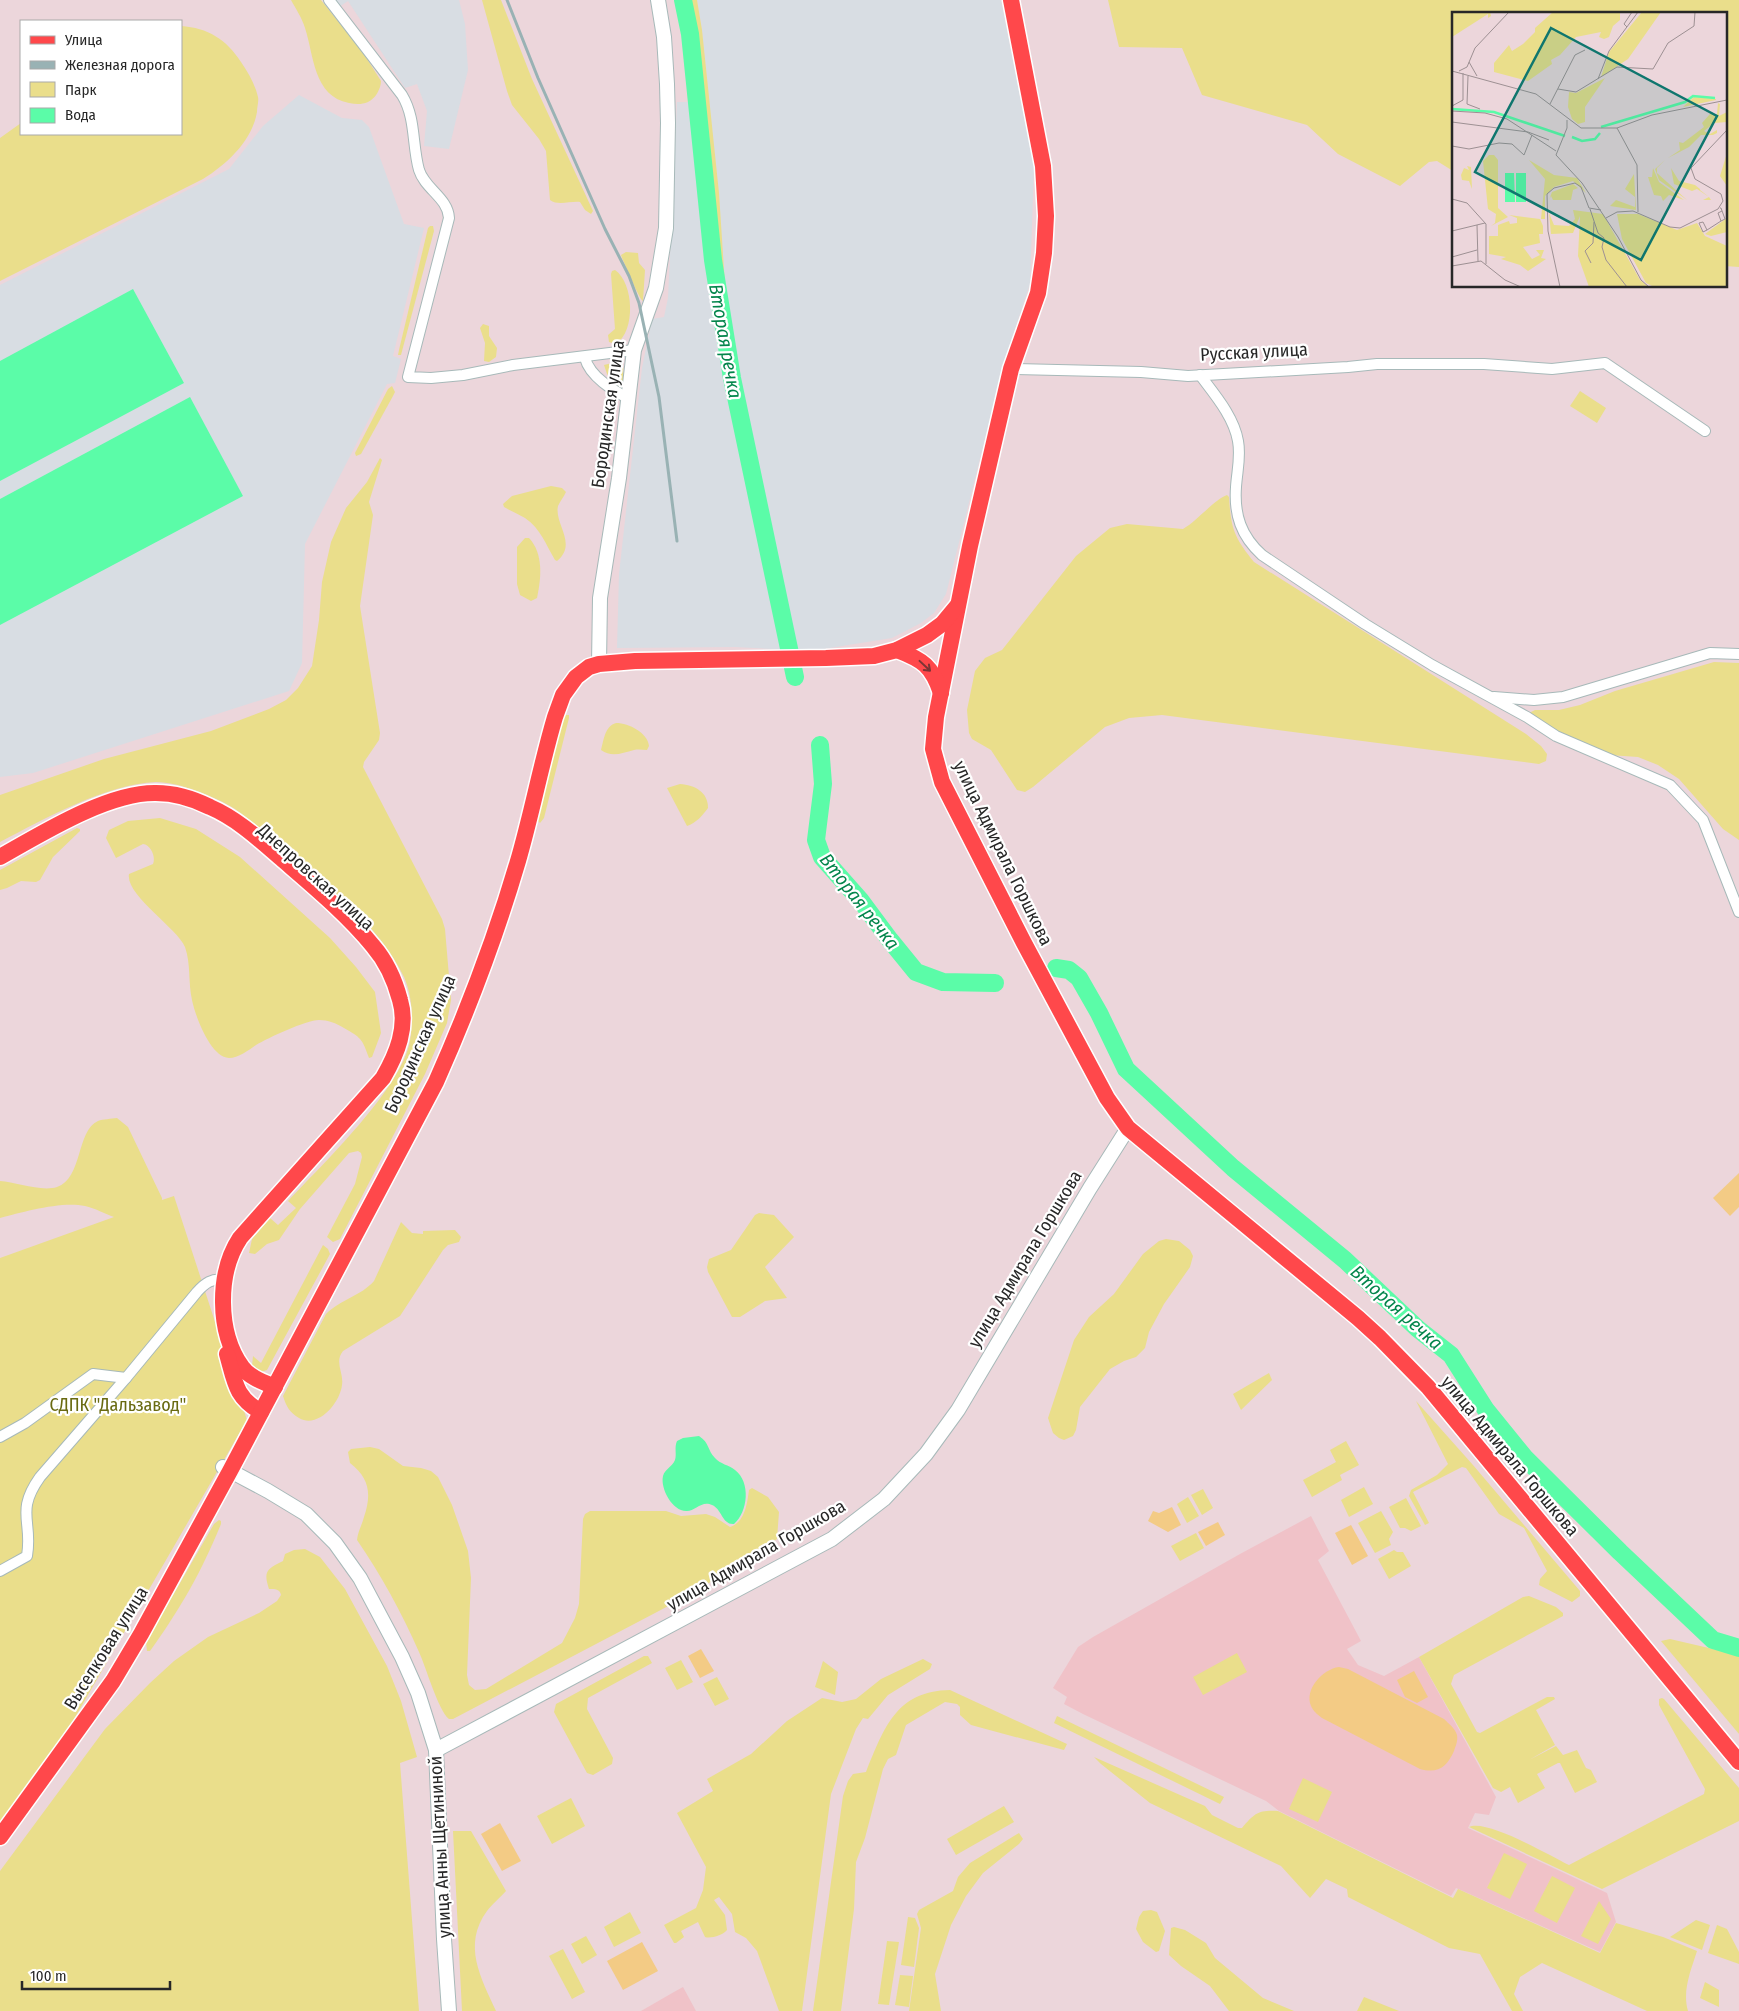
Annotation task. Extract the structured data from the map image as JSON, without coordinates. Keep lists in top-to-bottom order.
{
  "streets": {
    "main road": [
      "Бородинская улица",
      "улица Адмирала Горшкова",
      "Днепровская улица",
      "Выселковая улица",
      "улица Анны Щетининой"
    ],
    "street": ["Русская улица"]
  },
  "crossings": [
    ["Бородинская улица", "Днепровская улица"],
    ["Бородинская улица", "Выселковая улица"],
    ["Бородинская улица", "улица Анны Щетининой"],
    ["улица Адмирала Горшкова", "улица Анны Щетининой"],
    ["Выселковая улица", "улица Анны Щетининой"]
  ],
  "water": ["Вторая речка"],
  "parks": ["СДПК \"Дальзавод\""],
  "legend": [
    "Улица",
    "Железная дорога",
    "Парк",
    "Вода"
  ],
  "scale_bar": "100 m"
}
